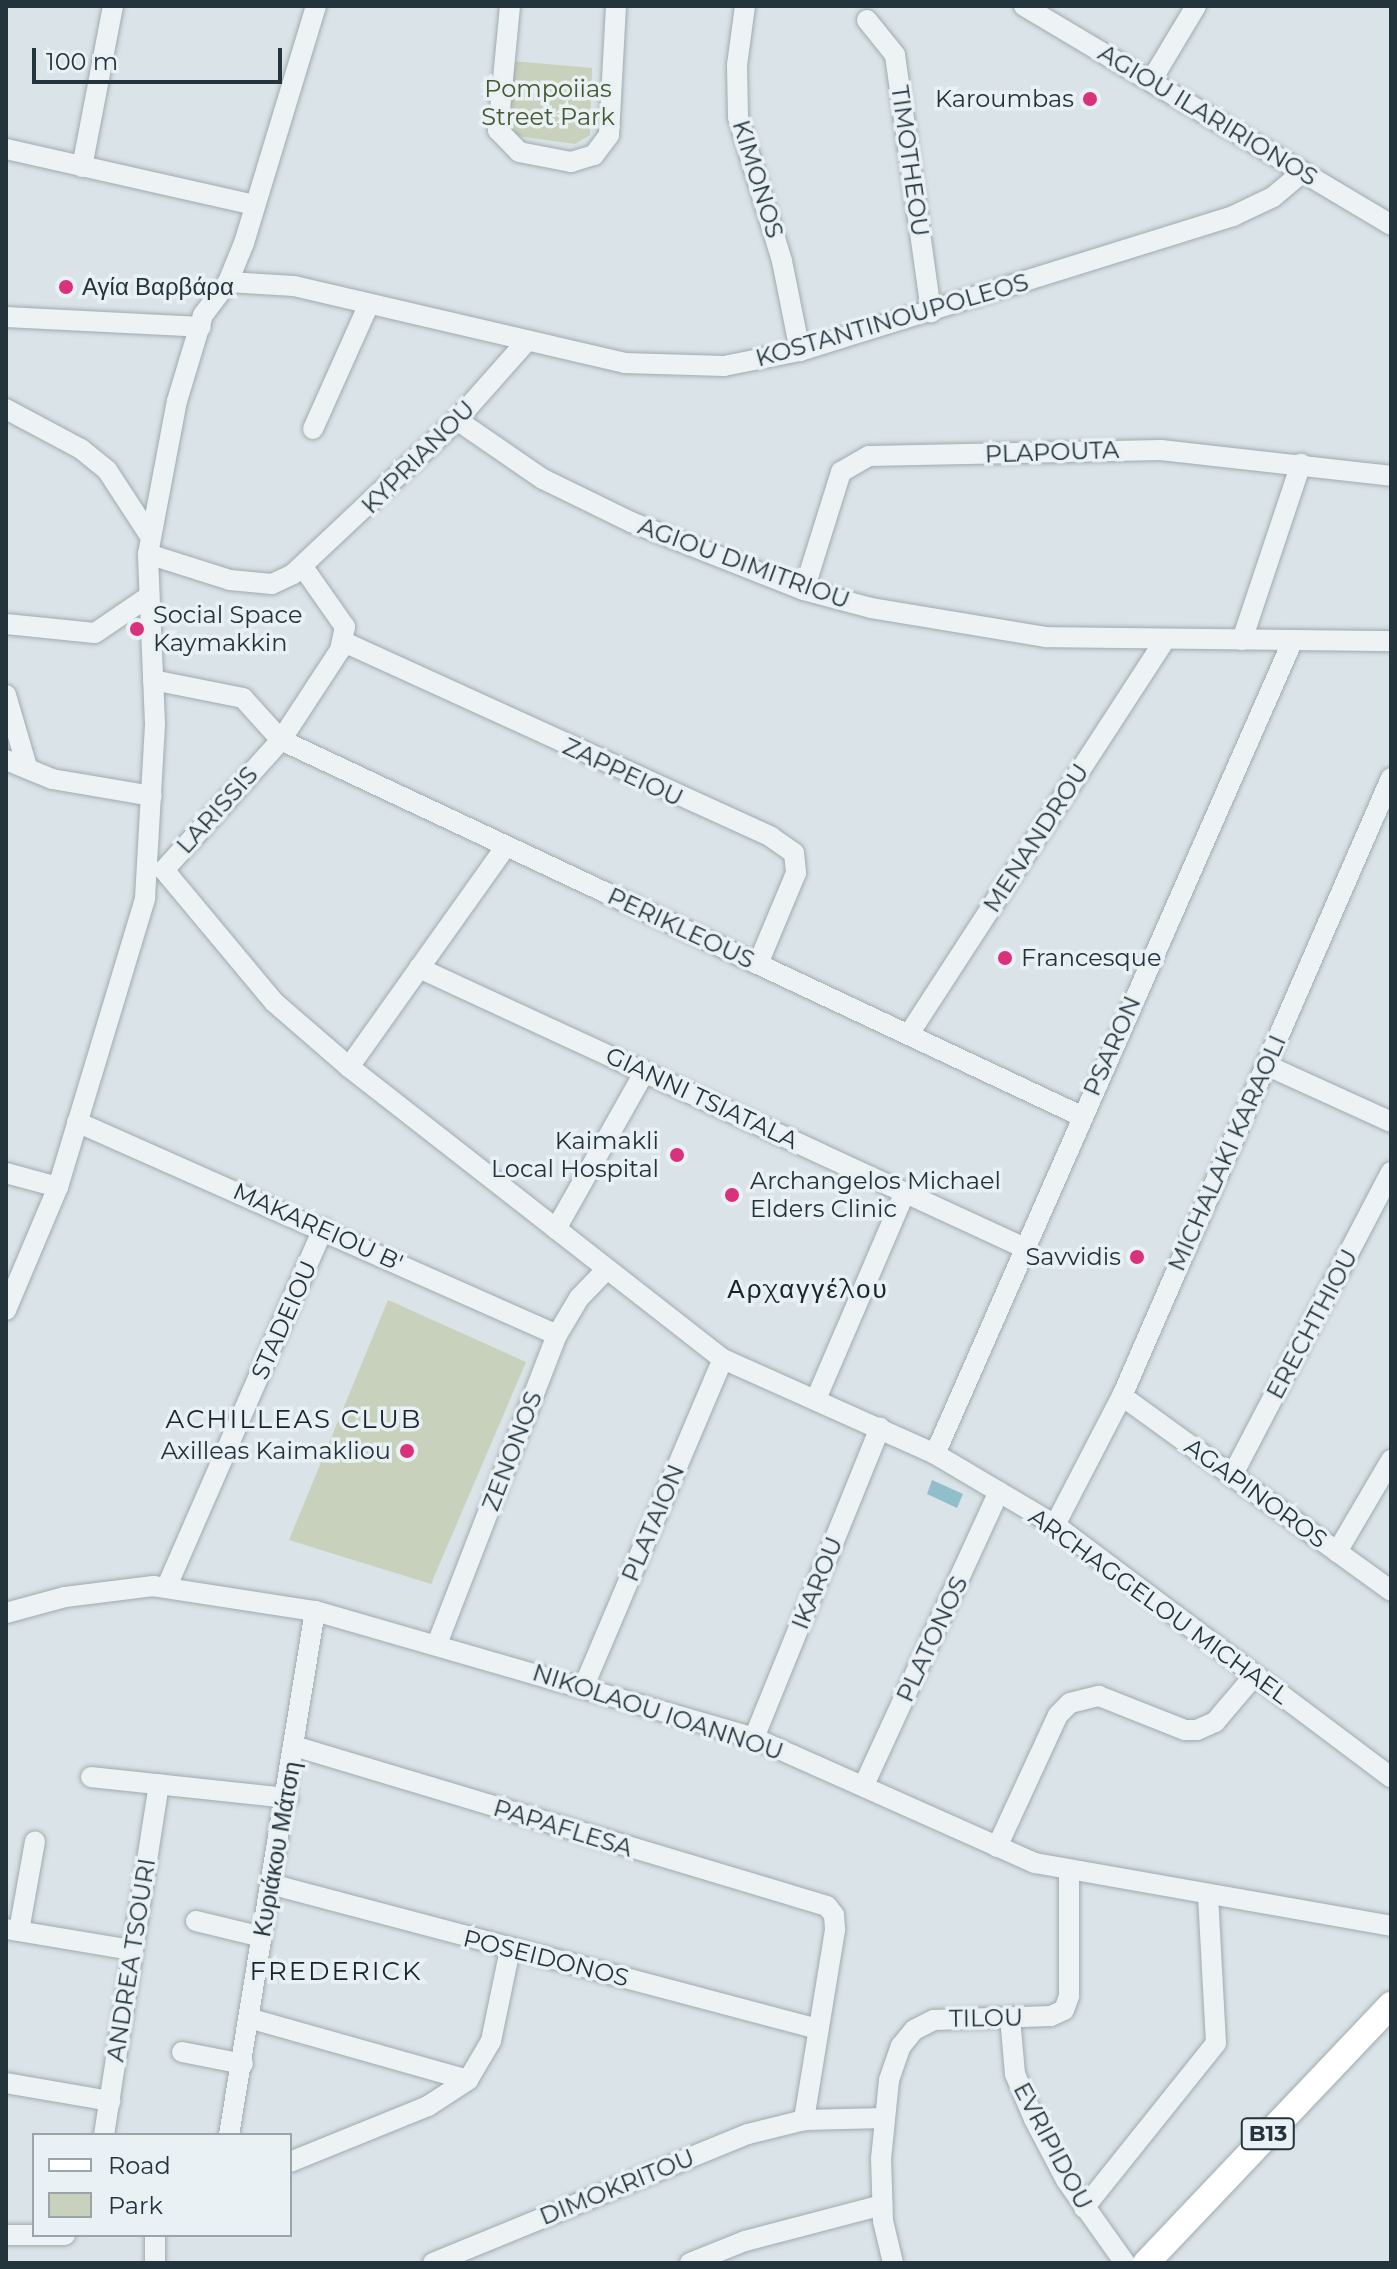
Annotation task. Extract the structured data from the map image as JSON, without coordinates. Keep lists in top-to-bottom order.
{
  "streets": {
    "main road": ["B13"],
    "street": [
      "AGIOU ILARIRIONOS",
      "TIMOTHEOU",
      "KIMONOS",
      "KOSTANTINOUPOLEOS",
      "PLAPOUTA",
      "KYPRIANOU",
      "AGIOU DIMITRIOU",
      "ZAPPEIOU",
      "LARISSIS",
      "MENANDROU",
      "PERIKLEOUS",
      "PSARON",
      "GIANNI TSIATALA",
      "MICHALAKI KARAOLI",
      "MAKAREIOU B'",
      "STADEIOU",
      "ERECHTHIOU",
      "ZENONOS",
      "AGAPINOROS",
      "PLATAION",
      "IKAROU",
      "ARCHAGGELOU MICHAEL",
      "PLATONOS",
      "NIKOLAOU IOANNOU",
      "PAPAFLESA",
      "Κυριάκου Μάτση",
      "POSEIDONOS",
      "ANDREA TSOURI",
      "TILOU",
      "EVRIPIDOU",
      "DIMOKRITOU"
    ]
  },
  "crossings": [
    ["AGIOU ILARIRIONOS", "KOSTANTINOUPOLEOS"],
    ["TIMOTHEOU", "KOSTANTINOUPOLEOS"],
    ["KIMONOS", "KOSTANTINOUPOLEOS"],
    ["KOSTANTINOUPOLEOS", "KYPRIANOU"],
    ["PLAPOUTA", "AGIOU DIMITRIOU"],
    ["KYPRIANOU", "AGIOU DIMITRIOU"],
    ["AGIOU DIMITRIOU", "MENANDROU"],
    ["AGIOU DIMITRIOU", "PSARON"],
    ["ZAPPEIOU", "LARISSIS"],
    ["ZAPPEIOU", "PERIKLEOUS"],
    ["LARISSIS", "PERIKLEOUS"],
    ["LARISSIS", "ARCHAGGELOU MICHAEL"],
    ["MENANDROU", "PERIKLEOUS"],
    ["PERIKLEOUS", "PSARON"],
    ["PSARON", "GIANNI TSIATALA"],
    ["PSARON", "ARCHAGGELOU MICHAEL"],
    ["MICHALAKI KARAOLI", "AGAPINOROS"],
    ["MICHALAKI KARAOLI", "ARCHAGGELOU MICHAEL"],
    ["MAKAREIOU B'", "STADEIOU"],
    ["MAKAREIOU B'", "ZENONOS"],
    ["STADEIOU", "NIKOLAOU IOANNOU"],
    ["ERECHTHIOU", "AGAPINOROS"],
    ["ZENONOS", "ARCHAGGELOU MICHAEL"],
    ["ZENONOS", "NIKOLAOU IOANNOU"],
    ["PLATAION", "ARCHAGGELOU MICHAEL"],
    ["PLATAION", "NIKOLAOU IOANNOU"],
    ["IKAROU", "ARCHAGGELOU MICHAEL"],
    ["IKAROU", "NIKOLAOU IOANNOU"],
    ["ARCHAGGELOU MICHAEL", "PLATONOS"],
    ["PLATONOS", "NIKOLAOU IOANNOU"],
    ["NIKOLAOU IOANNOU", "Κυριάκου Μάτση"],
    ["NIKOLAOU IOANNOU", "TILOU"],
    ["PAPAFLESA", "Κυριάκου Μάτση"],
    ["PAPAFLESA", "POSEIDONOS"],
    ["Κυριάκου Μάτση", "POSEIDONOS"],
    ["TILOU", "EVRIPIDOU"],
    ["TILOU", "DIMOKRITOU"]
  ],
  "districts": ["Αρχαγγέλου", "ACHILLEAS CLUB", "FREDERICK"],
  "parks": ["Pompoiias Street Park"],
  "places": [
    "Karoumbas",
    "Αγία Βαρβάρα",
    "Social Space Kaymakkin",
    "Francesque",
    "Kaimakli Local Hospital",
    "Archangelos Michael Elders Clinic",
    "Savvidis",
    "Axilleas Kaimakliou"
  ],
  "legend": ["Road", "Park"],
  "scale_bar": "100 m"
}
